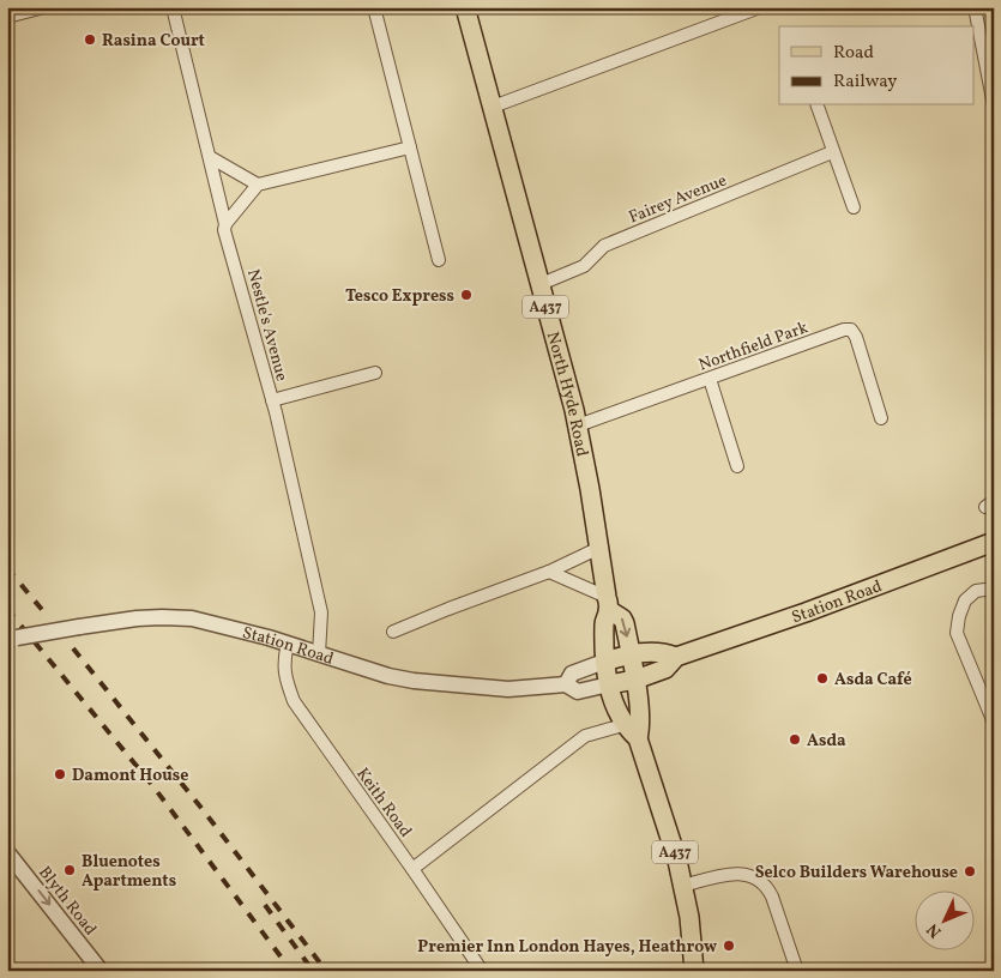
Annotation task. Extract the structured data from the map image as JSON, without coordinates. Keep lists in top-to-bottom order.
{
  "streets": {
    "main road": ["A437", "North Hyde Road", "Station Road"],
    "street": [
      "Fairey Avenue",
      "Nestle's Avenue",
      "Northfield Park",
      "Keith Road",
      "Blyth Road"
    ]
  },
  "crossings": [
    ["Fairey Avenue", "North Hyde Road"],
    ["Nestle's Avenue", "Station Road"],
    ["Northfield Park", "North Hyde Road"],
    ["North Hyde Road", "Station Road"],
    ["Station Road", "Keith Road"]
  ],
  "one_way": ["Blyth Road"],
  "places": [
    "Rasina Court",
    "Tesco Express",
    "Asda Café",
    "Asda",
    "Damont House",
    "Bluenotes Apartments",
    "Selco Builders Warehouse",
    "Premier Inn London Hayes, Heathrow"
  ],
  "legend": ["Road", "Railway"],
  "north": "bottom left"
}
